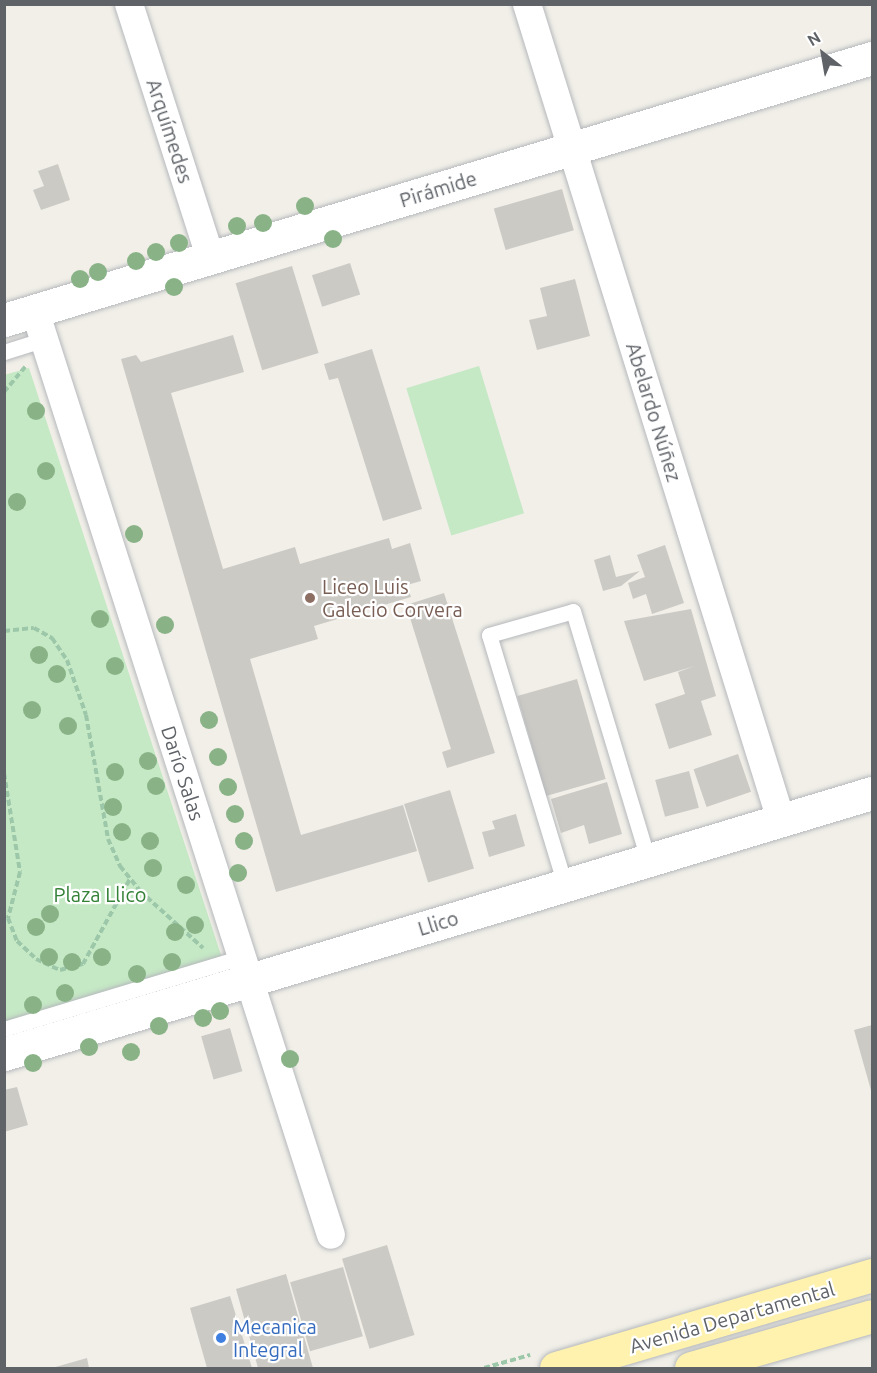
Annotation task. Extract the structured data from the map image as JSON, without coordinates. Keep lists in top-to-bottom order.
{
  "streets": {
    "main road": ["Avenida Departamental"],
    "street": [
      "Arquímedes",
      "Pirámide",
      "Abelardo Núñez",
      "Darío Salas",
      "Llico"
    ]
  },
  "crossings": [
    ["Arquímedes", "Pirámide"],
    ["Pirámide", "Abelardo Núñez"],
    ["Pirámide", "Darío Salas"],
    ["Abelardo Núñez", "Llico"],
    ["Darío Salas", "Llico"]
  ],
  "parks": ["Plaza Llico"],
  "places": ["Liceo Luis Galecio Corvera", "Mecanica Integral"],
  "north": "top left"
}
